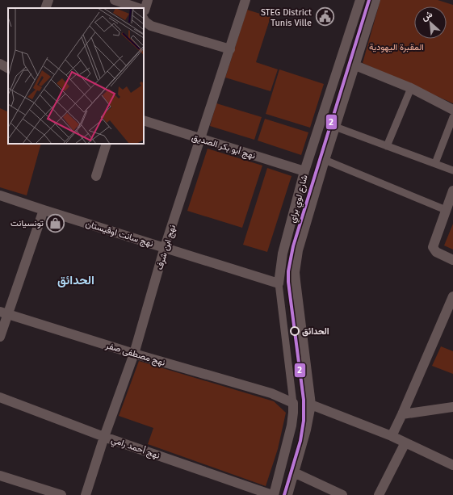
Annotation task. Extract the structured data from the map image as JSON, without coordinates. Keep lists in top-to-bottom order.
{
  "streets": {
    "street": [
      "نهج أبو بكر الصديق",
      "شارع لوي براي",
      "نهج سانت اوقيستان",
      "نهج ابن شرف",
      "نهج مصطفى صفر",
      "نهج أحمد رامي"
    ]
  },
  "crossings": [
    ["نهج أبو بكر الصديق", "شارع لوي براي"],
    ["نهج أبو بكر الصديق", "نهج ابن شرف"],
    ["شارع لوي براي", "نهج سانت اوقيستان"],
    ["شارع لوي براي", "نهج مصطفى صفر"],
    ["نهج سانت اوقيستان", "نهج ابن شرف"],
    ["نهج ابن شرف", "نهج مصطفى صفر"],
    ["نهج ابن شرف", "نهج أحمد رامي"]
  ],
  "districts": ["الحدائق"],
  "parks": ["المقبرة اليهودية"],
  "places": {
    "public building": ["STEG District Tunis Ville"],
    "shop": ["تونسيانت"],
    "other": ["الحدائق"]
  },
  "lines": ["transit line 2"],
  "north": "top left"
}
